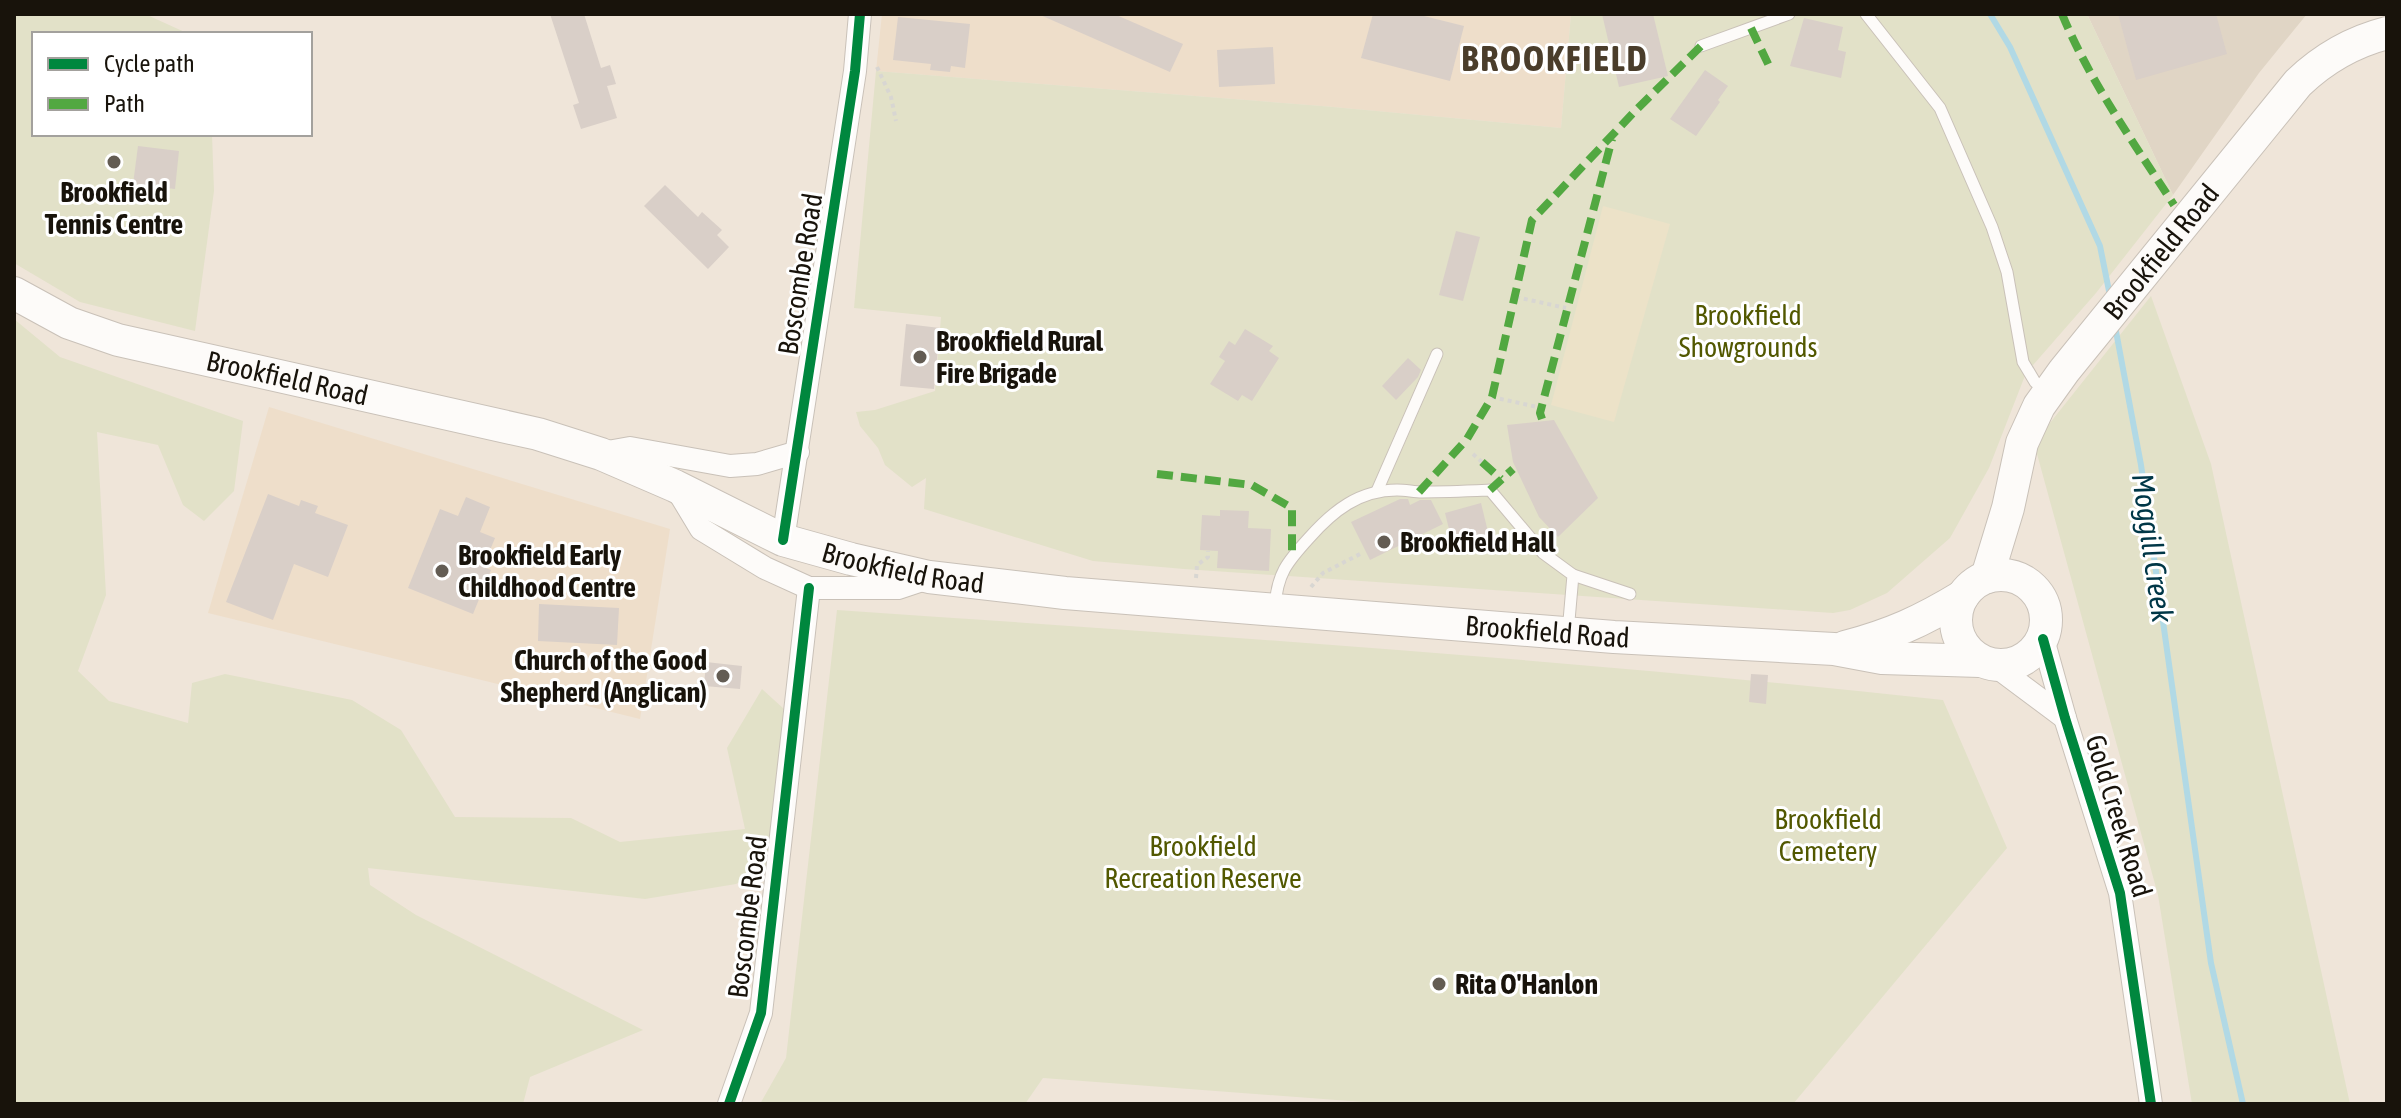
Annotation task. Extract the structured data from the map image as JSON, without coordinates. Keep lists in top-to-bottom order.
{
  "streets": {
    "main road": ["Brookfield Road"],
    "street": ["Boscombe Road", "Gold Creek Road"]
  },
  "crossings": [
    ["Brookfield Road", "Boscombe Road"],
    ["Brookfield Road", "Gold Creek Road"]
  ],
  "districts": ["BROOKFIELD"],
  "water": ["Moggill Creek"],
  "parks": ["Brookfield Showgrounds", "Brookfield Cemetery", "Brookfield Recreation Reserve"],
  "places": [
    "Brookfield Tennis Centre",
    "Brookfield Rural Fire Brigade",
    "Brookfield Hall",
    "Brookfield Early Childhood Centre",
    "Church of the Good Shepherd (Anglican)",
    "Rita O'Hanlon"
  ],
  "legend": ["Cycle path", "Path"]
}
